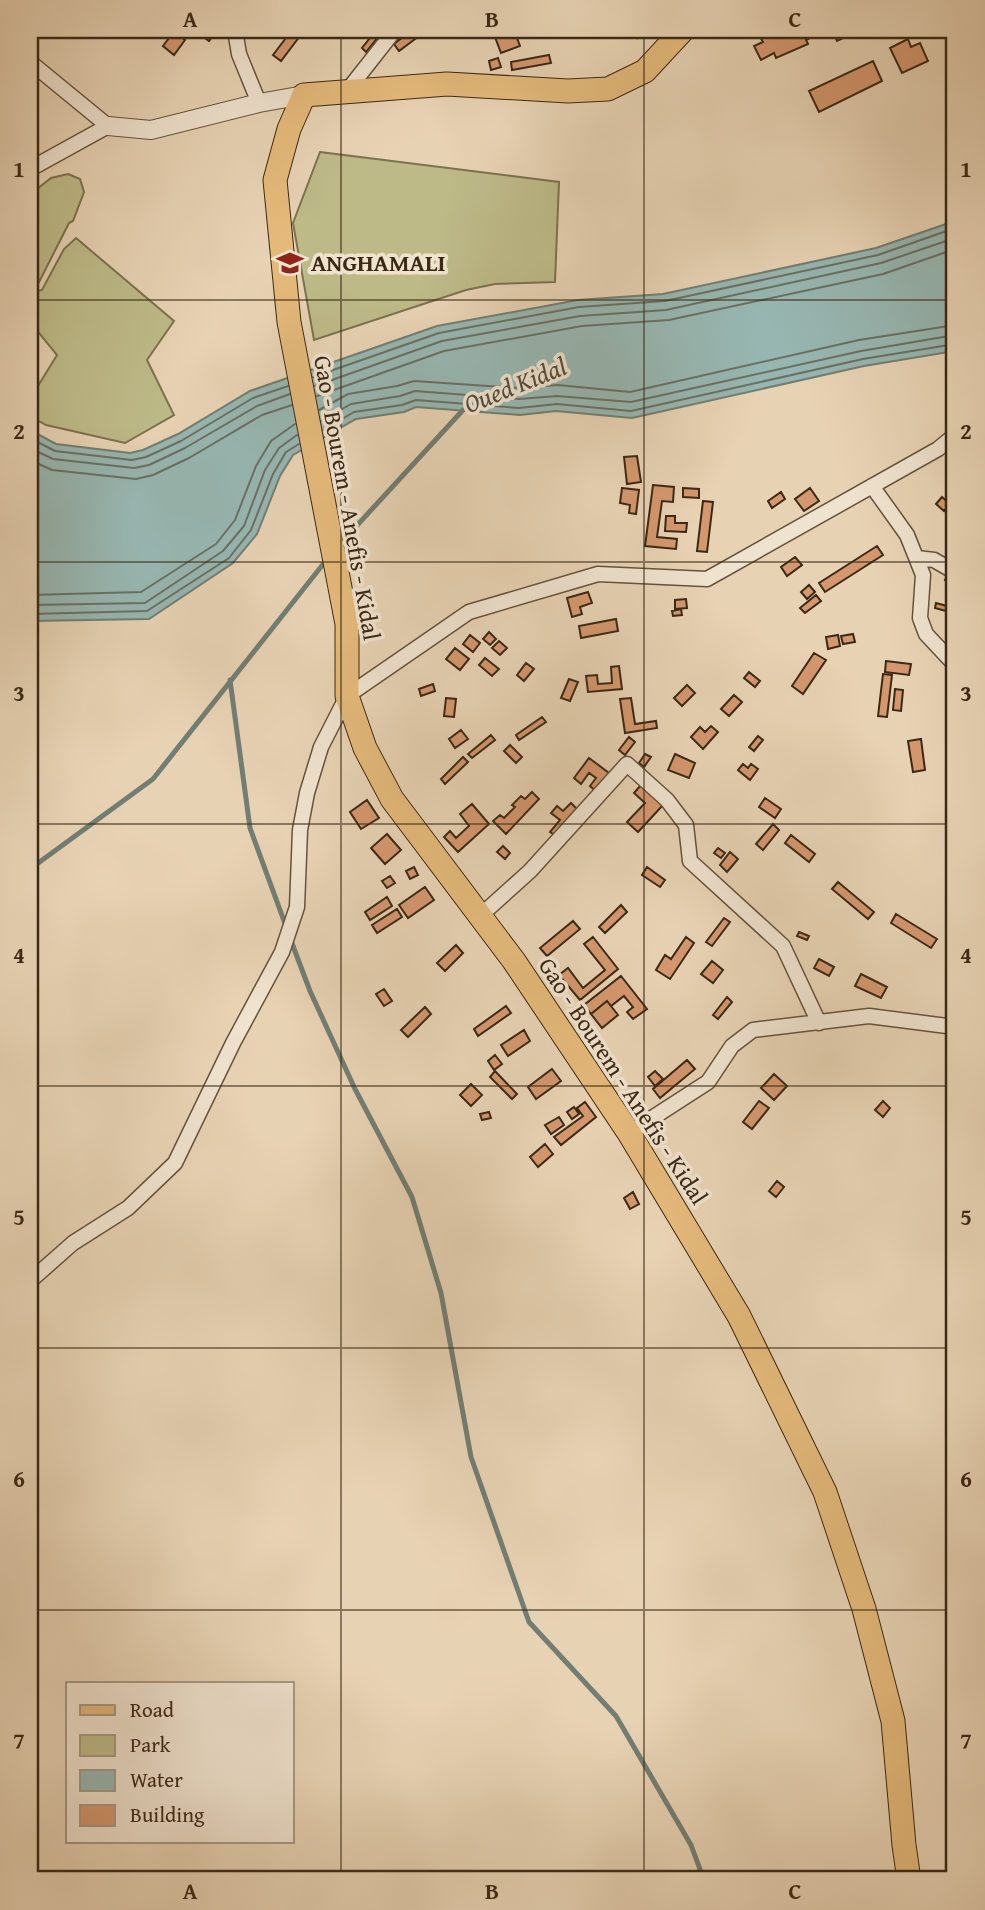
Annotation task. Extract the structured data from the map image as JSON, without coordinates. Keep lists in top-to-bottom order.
{
  "streets": {
    "main road": ["Gao - Bourem - Anefis - Kidal"]
  },
  "water": ["Oued Kidal"],
  "places": {
    "school or university": ["ANGHAMALI"]
  },
  "legend": [
    "Road",
    "Park",
    "Water",
    "Building"
  ],
  "grid": {
    "columns": ["A", "B", "C"],
    "rows": [
      "1",
      "2",
      "3",
      "4",
      "5",
      "6",
      "7"
    ]
  }
}
